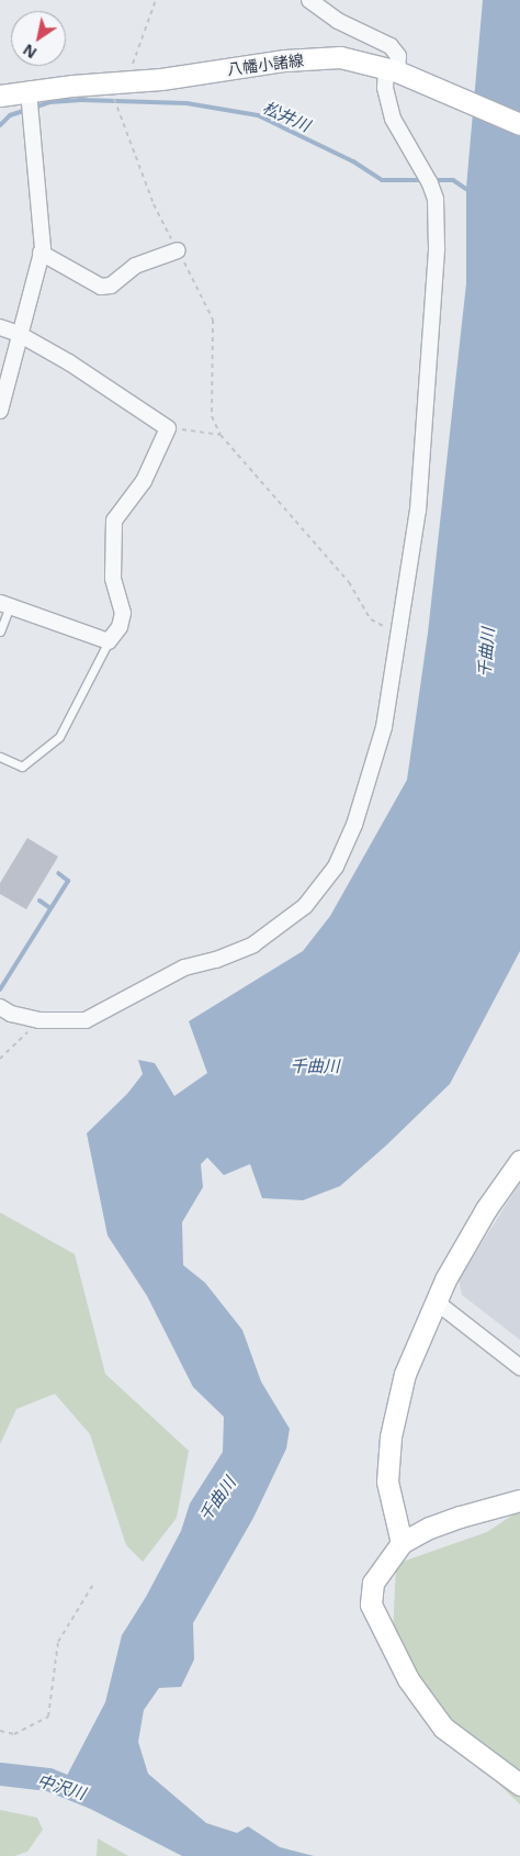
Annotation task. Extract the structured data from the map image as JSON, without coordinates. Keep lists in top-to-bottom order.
{
  "streets": {
    "street": ["八幡小諸線"]
  },
  "water": ["松井川", "千曲川", "中沢川"],
  "north": "bottom left"
}
